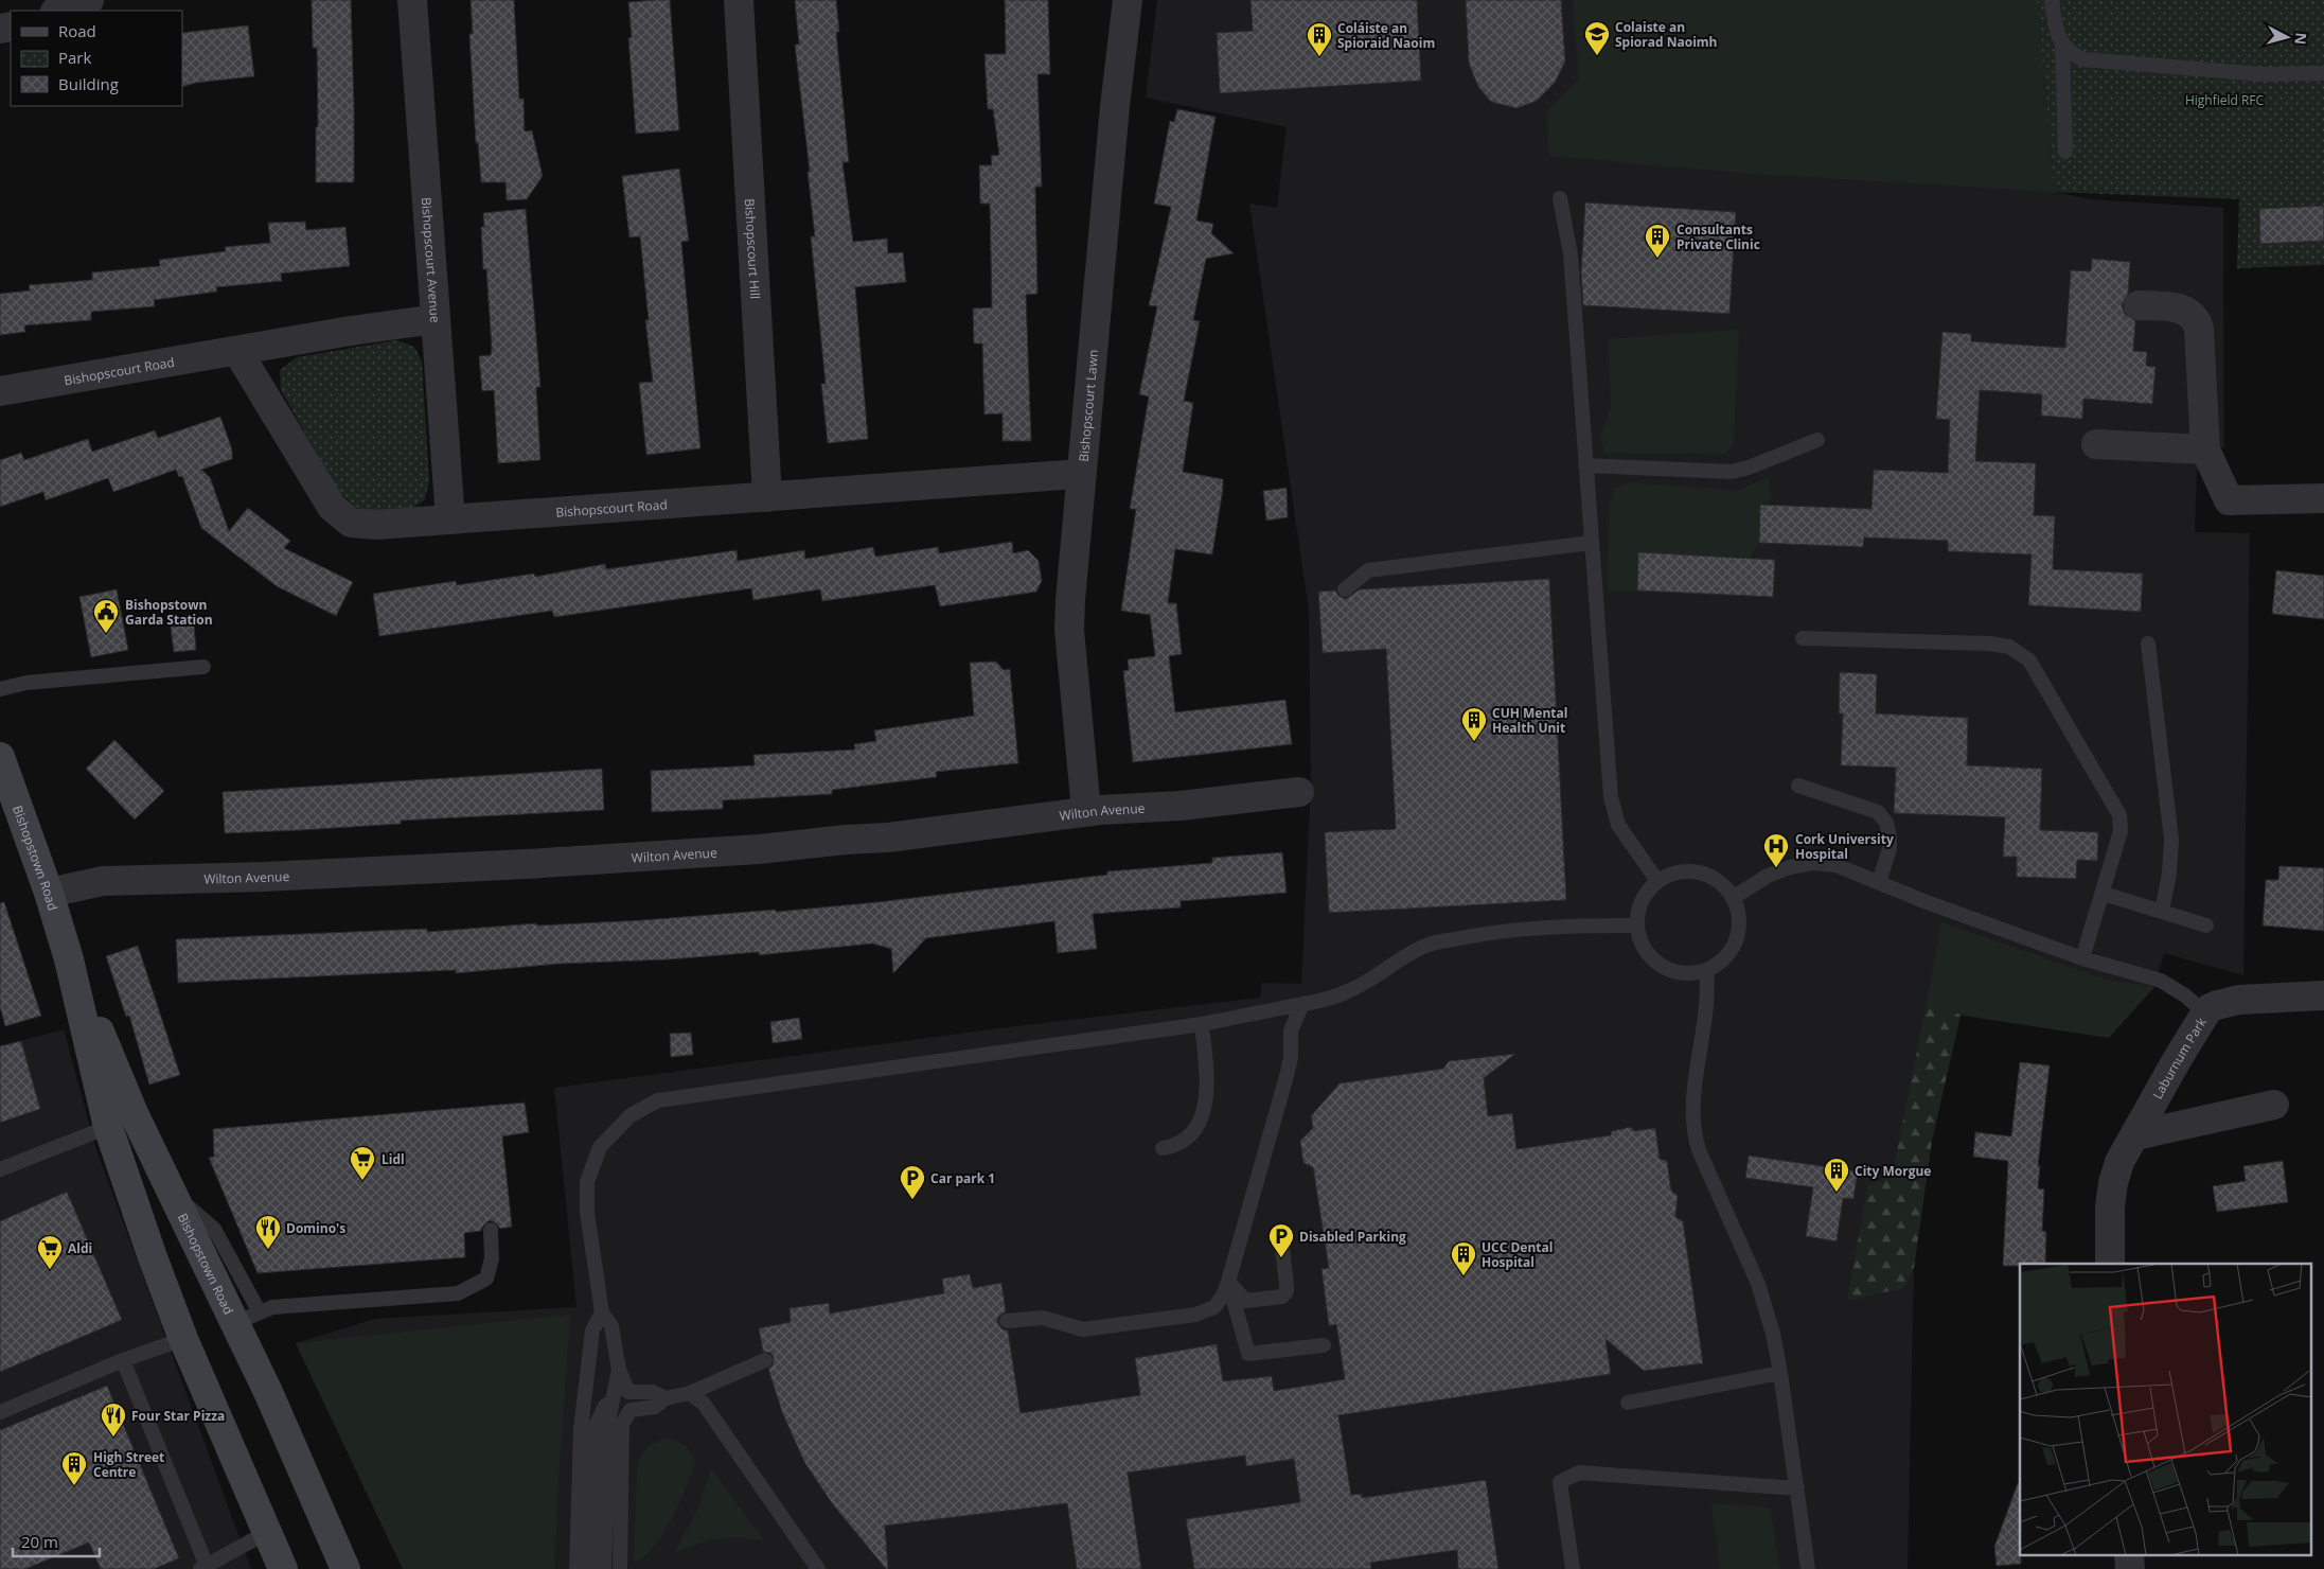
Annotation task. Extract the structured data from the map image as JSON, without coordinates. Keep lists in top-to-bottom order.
{
  "streets": {
    "main road": ["Bishopstown Road"],
    "street": [
      "Bishopscourt Hill",
      "Bishopscourt Avenue",
      "Bishopscourt Road",
      "Bishopscourt Lawn",
      "Wilton Avenue",
      "Laburnum Park"
    ]
  },
  "crossings": [
    ["Bishopscourt Hill", "Bishopscourt Road"],
    ["Bishopscourt Avenue", "Bishopscourt Road"],
    ["Bishopscourt Road", "Bishopscourt Lawn"],
    ["Bishopscourt Lawn", "Wilton Avenue"],
    ["Wilton Avenue", "Bishopstown Road"]
  ],
  "parks": ["Highfield RFC"],
  "places": {
    "school or university": ["Colaiste an Spiorad Naoimh"],
    "building": [
      "Coláiste an Spioraid Naoim",
      "Consultants Private Clinic",
      "CUH Mental Health Unit",
      "City Morgue",
      "UCC Dental Hospital",
      "High Street Centre"
    ],
    "public building": ["Bishopstown Garda Station"],
    "hospital": ["Cork University Hospital"],
    "supermarket": ["Lidl", "Aldi"],
    "parking": ["Car park 1", "Disabled Parking"],
    "restaurant": ["Domino's", "Four Star Pizza"]
  },
  "legend": ["Road", "Park", "Building"],
  "scale_bar": "20 m",
  "north": "right"
}
